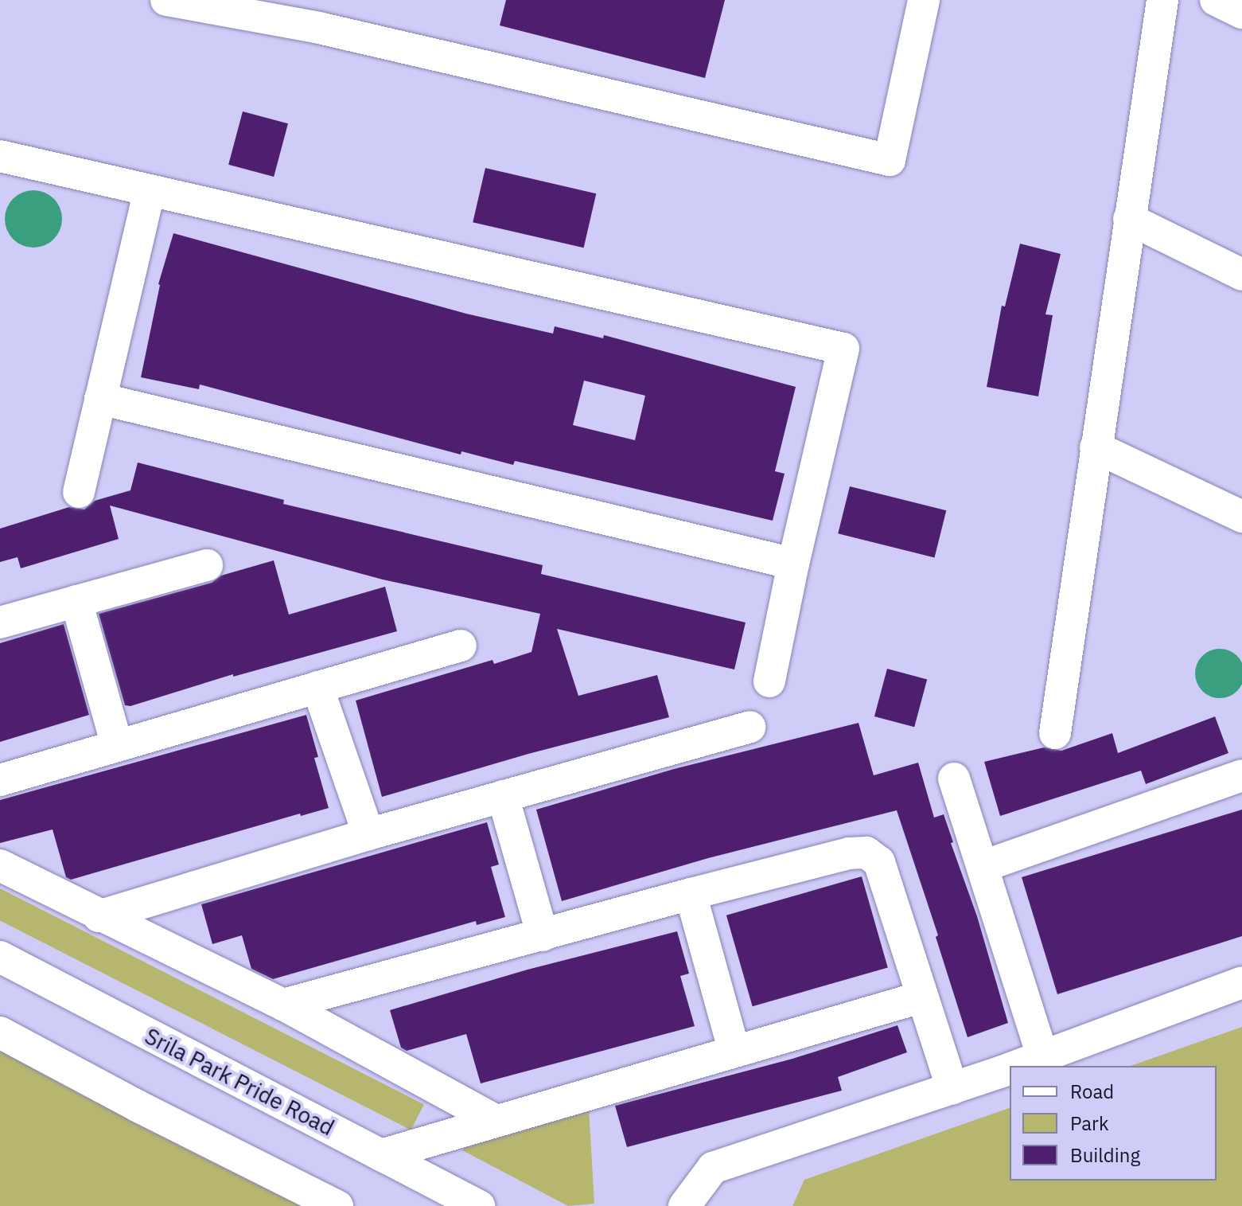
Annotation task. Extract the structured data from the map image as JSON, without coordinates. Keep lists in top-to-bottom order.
{
  "streets": {
    "street": ["Srila Park Pride Road"]
  },
  "legend": ["Road", "Park", "Building"]
}
